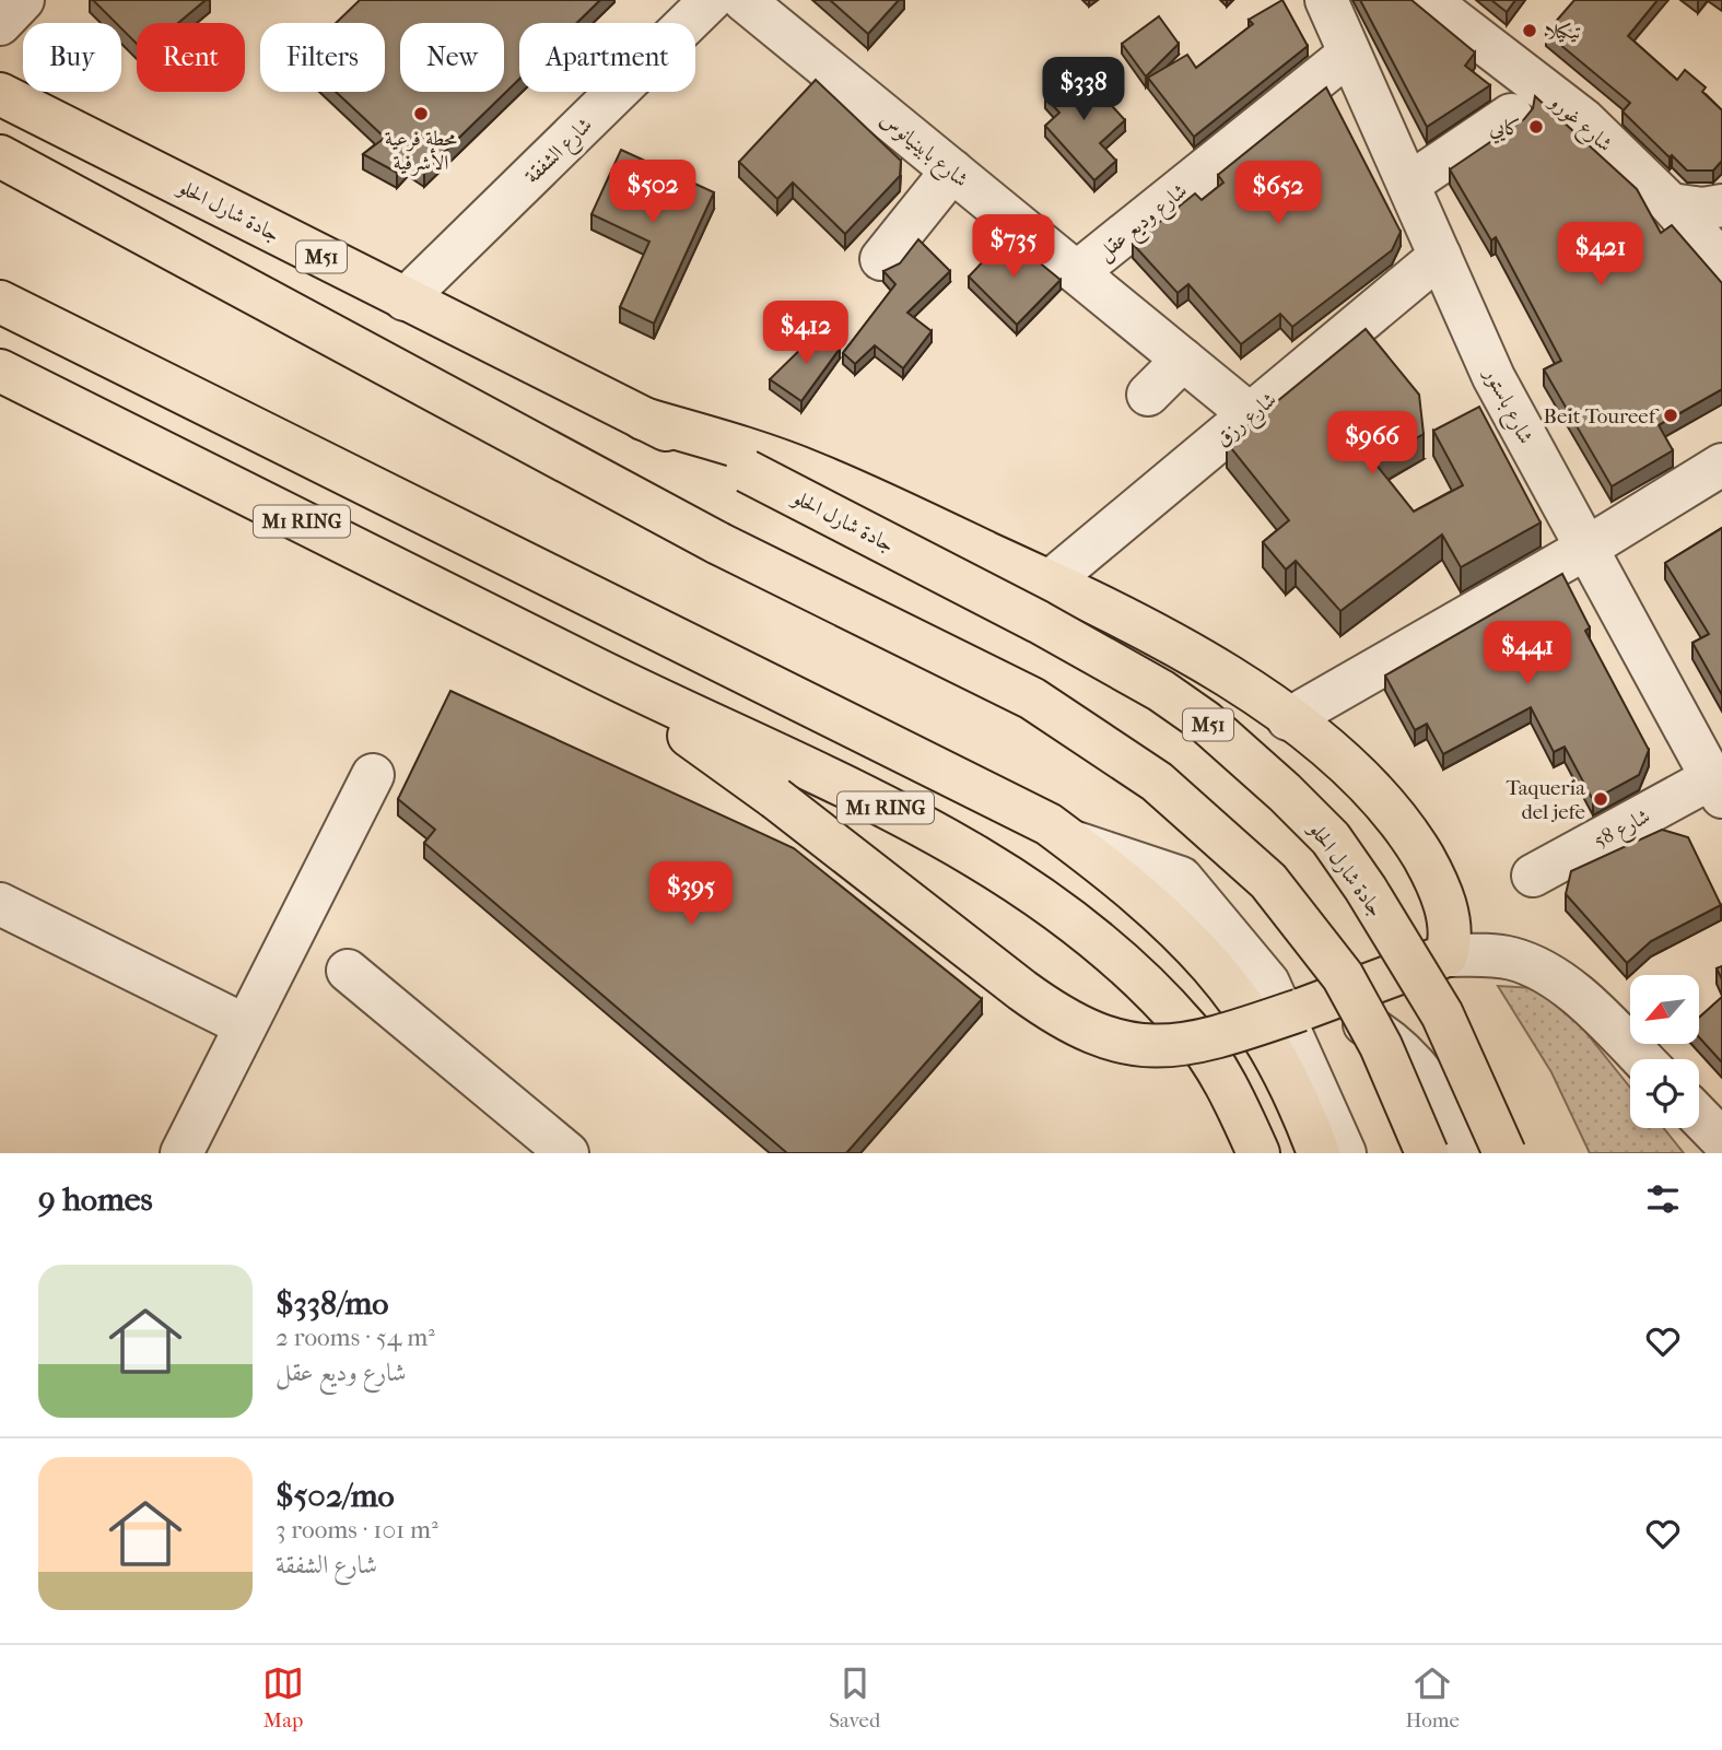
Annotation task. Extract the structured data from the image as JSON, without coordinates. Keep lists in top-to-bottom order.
{
  "streets": {
    "highway": ["جادة شارل الحلو", "M51", "M1 RING"],
    "street": [
      "شارع غورو",
      "شارع بابينيانوس",
      "شارع الشفقة",
      "شارع وديع عقل",
      "شارع باستور",
      "شارع رزق",
      "شارع 58"
    ]
  },
  "crossings": [
    ["شارع بابينيانوس", "شارع وديع عقل"],
    ["شارع بابينيانوس", "شارع رزق"],
    ["شارع الشفقة", "جادة شارل الحلو"],
    ["شارع وديع عقل", "شارع باستور"],
    ["شارع باستور", "شارع رزق"],
    ["شارع باستور", "شارع 58"]
  ],
  "places": [
    "تيكيلا",
    "محطة فرعية الأشرفية",
    "كايي",
    "Beit Toureef",
    "Taqueria del jefe"
  ],
  "north": "bottom left",
  "page": {
    "chip": [
      "Buy",
      "Rent",
      "Filters",
      "New",
      "Apartment"
    ],
    "price": [
      "$338",
      "$502",
      "$652",
      "$735",
      "$421",
      "$412",
      "$966",
      "$441",
      "$395"
    ],
    "heading": "9 homes",
    "list": [
      {
        "name": "$338/mo",
        "note": "2 rooms · 54 m² · شارع وديع عقل"
      },
      {
        "name": "$502/mo",
        "note": "3 rooms · 101 m² · شارع الشفقة"
      }
    ],
    "tabs": ["Map", "Saved", "Home"]
  }
}
